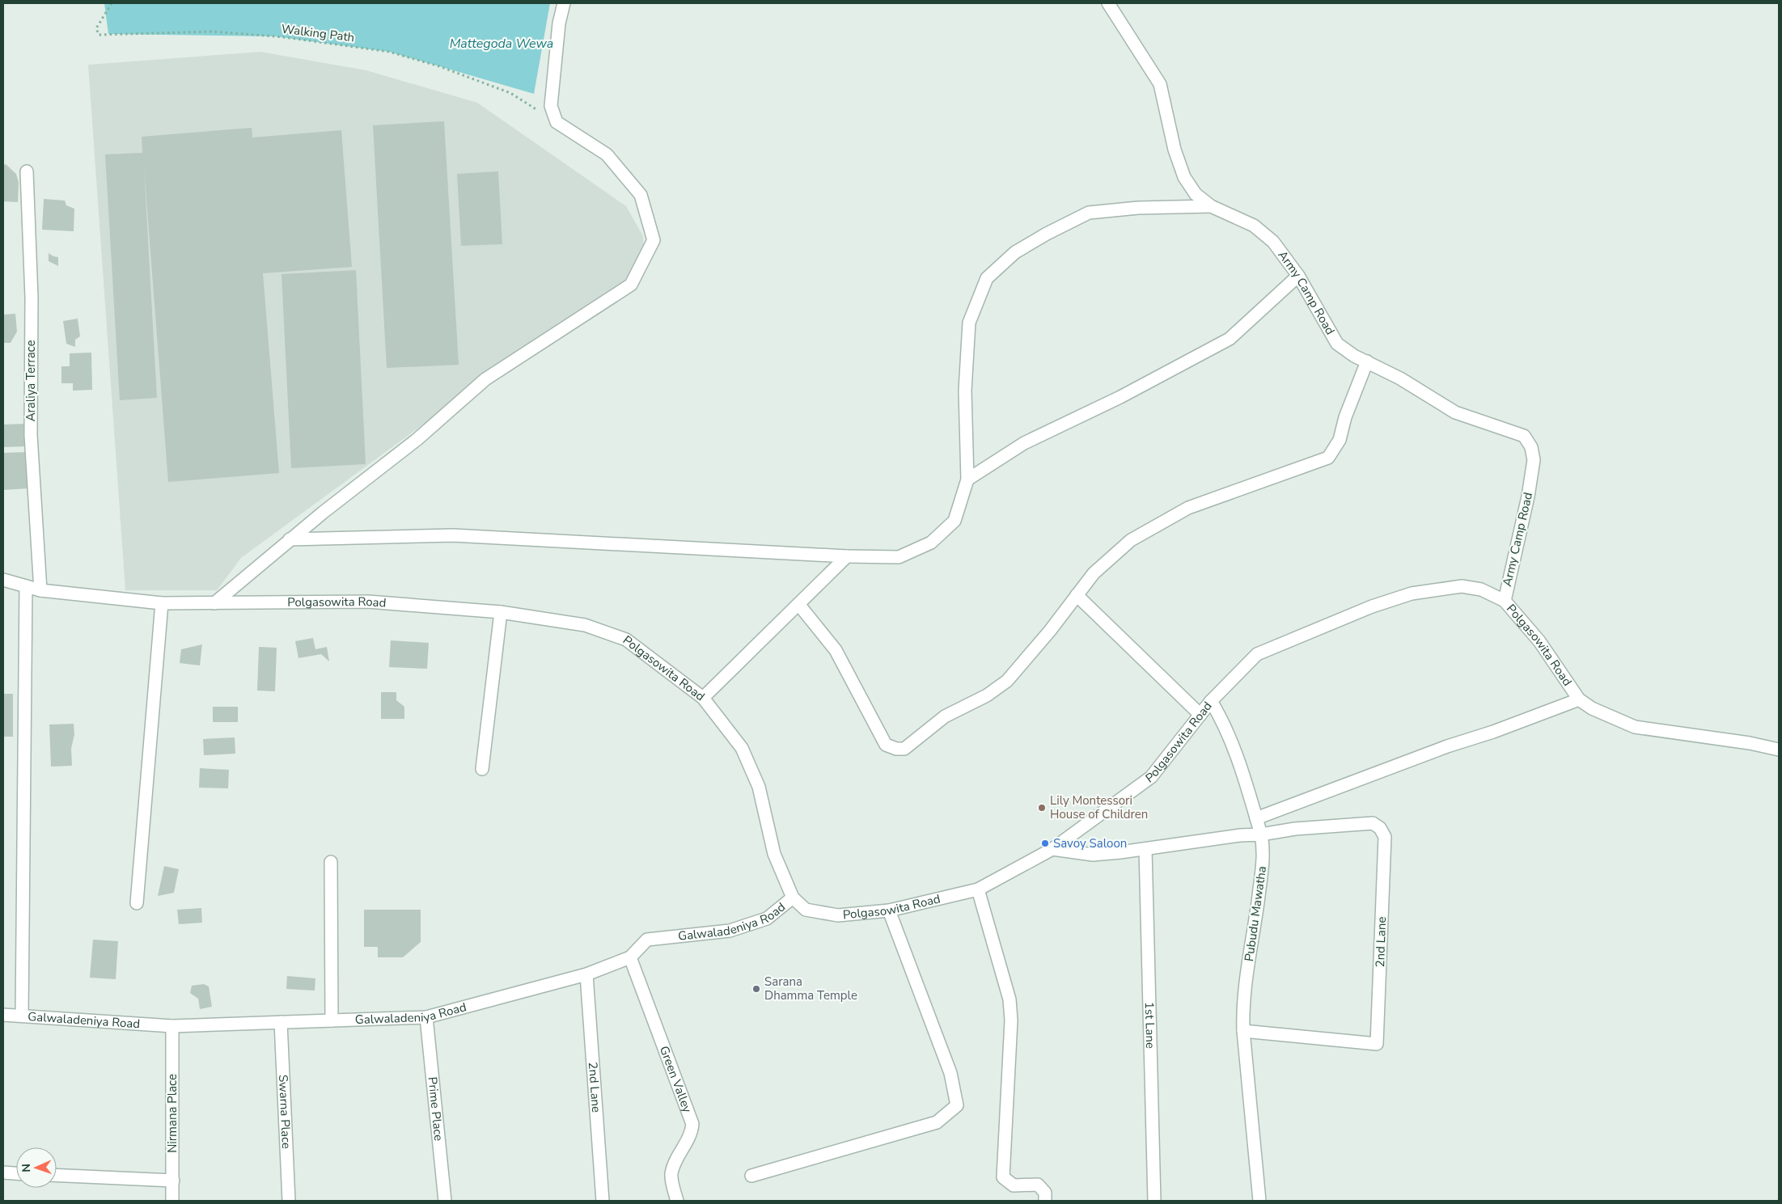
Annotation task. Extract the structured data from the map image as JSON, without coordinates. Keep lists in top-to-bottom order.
{
  "streets": {
    "street": [
      "Army Camp Road",
      "Araliya Terrace",
      "Polgasowita Road",
      "Pubudu Mawatha",
      "Galwaladeniya Road",
      "2nd Lane",
      "1st Lane",
      "Green Valley",
      "Prime Place",
      "Swarna Place",
      "Nirmana Place"
    ],
    "path": ["Walking Path"]
  },
  "crossings": [
    ["Army Camp Road", "Polgasowita Road"],
    ["Araliya Terrace", "Polgasowita Road"],
    ["Polgasowita Road", "Pubudu Mawatha"],
    ["Polgasowita Road", "Galwaladeniya Road"],
    ["Pubudu Mawatha", "2nd Lane"],
    ["Galwaladeniya Road", "2nd Lane"],
    ["Galwaladeniya Road", "Green Valley"],
    ["Galwaladeniya Road", "Prime Place"],
    ["Galwaladeniya Road", "Swarna Place"],
    ["Galwaladeniya Road", "Nirmana Place"]
  ],
  "water": ["Mattegoda Wewa"],
  "places": ["Lily Montessori House of Children", "Savoy Saloon", "Sarana Dhamma Temple"],
  "north": "left"
}
